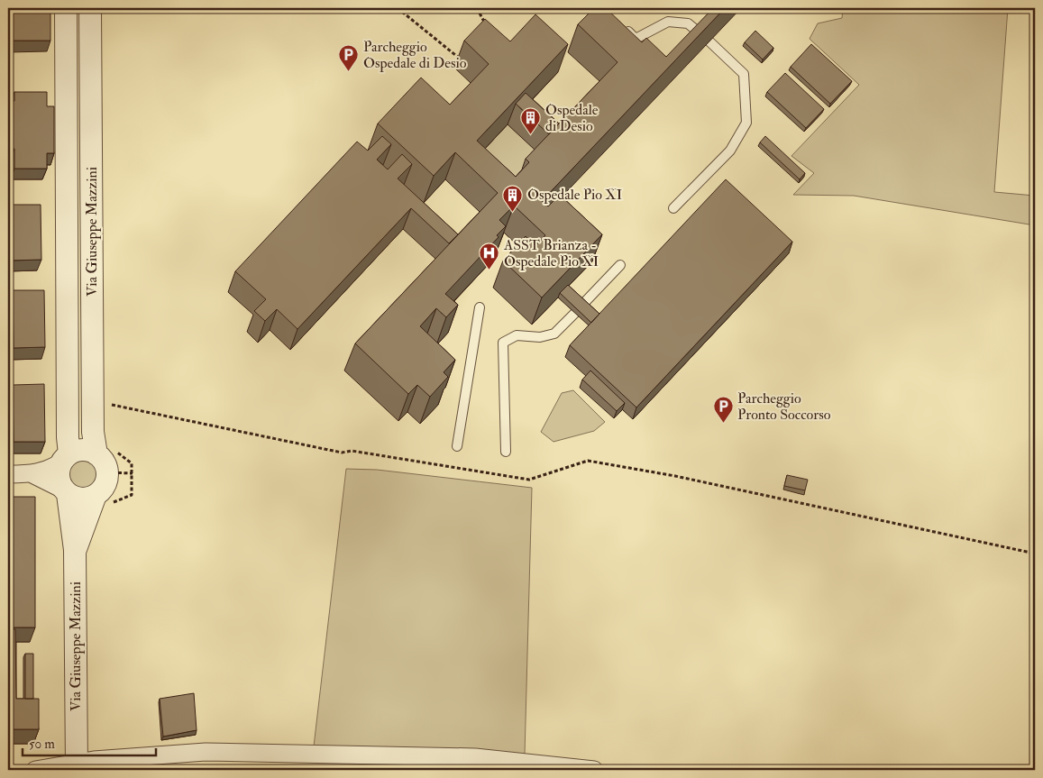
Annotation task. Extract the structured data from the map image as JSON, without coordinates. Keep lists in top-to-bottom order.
{
  "streets": {
    "street": ["Via Giuseppe Mazzini"]
  },
  "places": {
    "parking": ["Parcheggio Ospedale di Desio", "Parcheggio Pronto Soccorso"],
    "building": ["Ospedale di Desio", "Ospedale Pio XI"],
    "hospital": ["ASST Brianza - Ospedale Pio XI"]
  },
  "scale_bar": "50 m"
}
